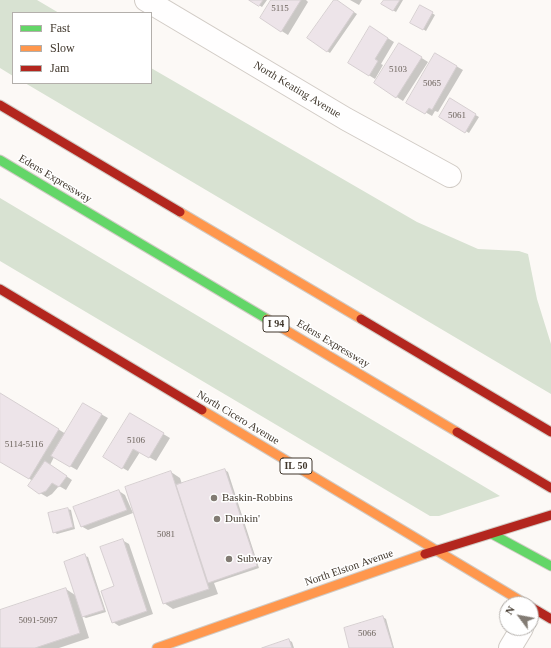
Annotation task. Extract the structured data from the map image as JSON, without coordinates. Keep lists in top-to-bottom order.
{
  "streets": {
    "main road": [
      "Edens Expressway",
      "I 94",
      "North Cicero Avenue",
      "IL 50",
      "North Elston Avenue"
    ],
    "street": ["North Keating Avenue"]
  },
  "crossings": [
    ["North Cicero Avenue", "North Elston Avenue"]
  ],
  "places": ["Baskin-Robbins", "Dunkin'", "Subway"],
  "house_numbers": [
    "5115",
    "5103",
    "5065",
    "5061",
    "5106",
    "5114-5116",
    "5081",
    "5091-5097",
    "5066"
  ],
  "legend": ["Fast", "Slow", "Jam"],
  "north": "top left"
}
